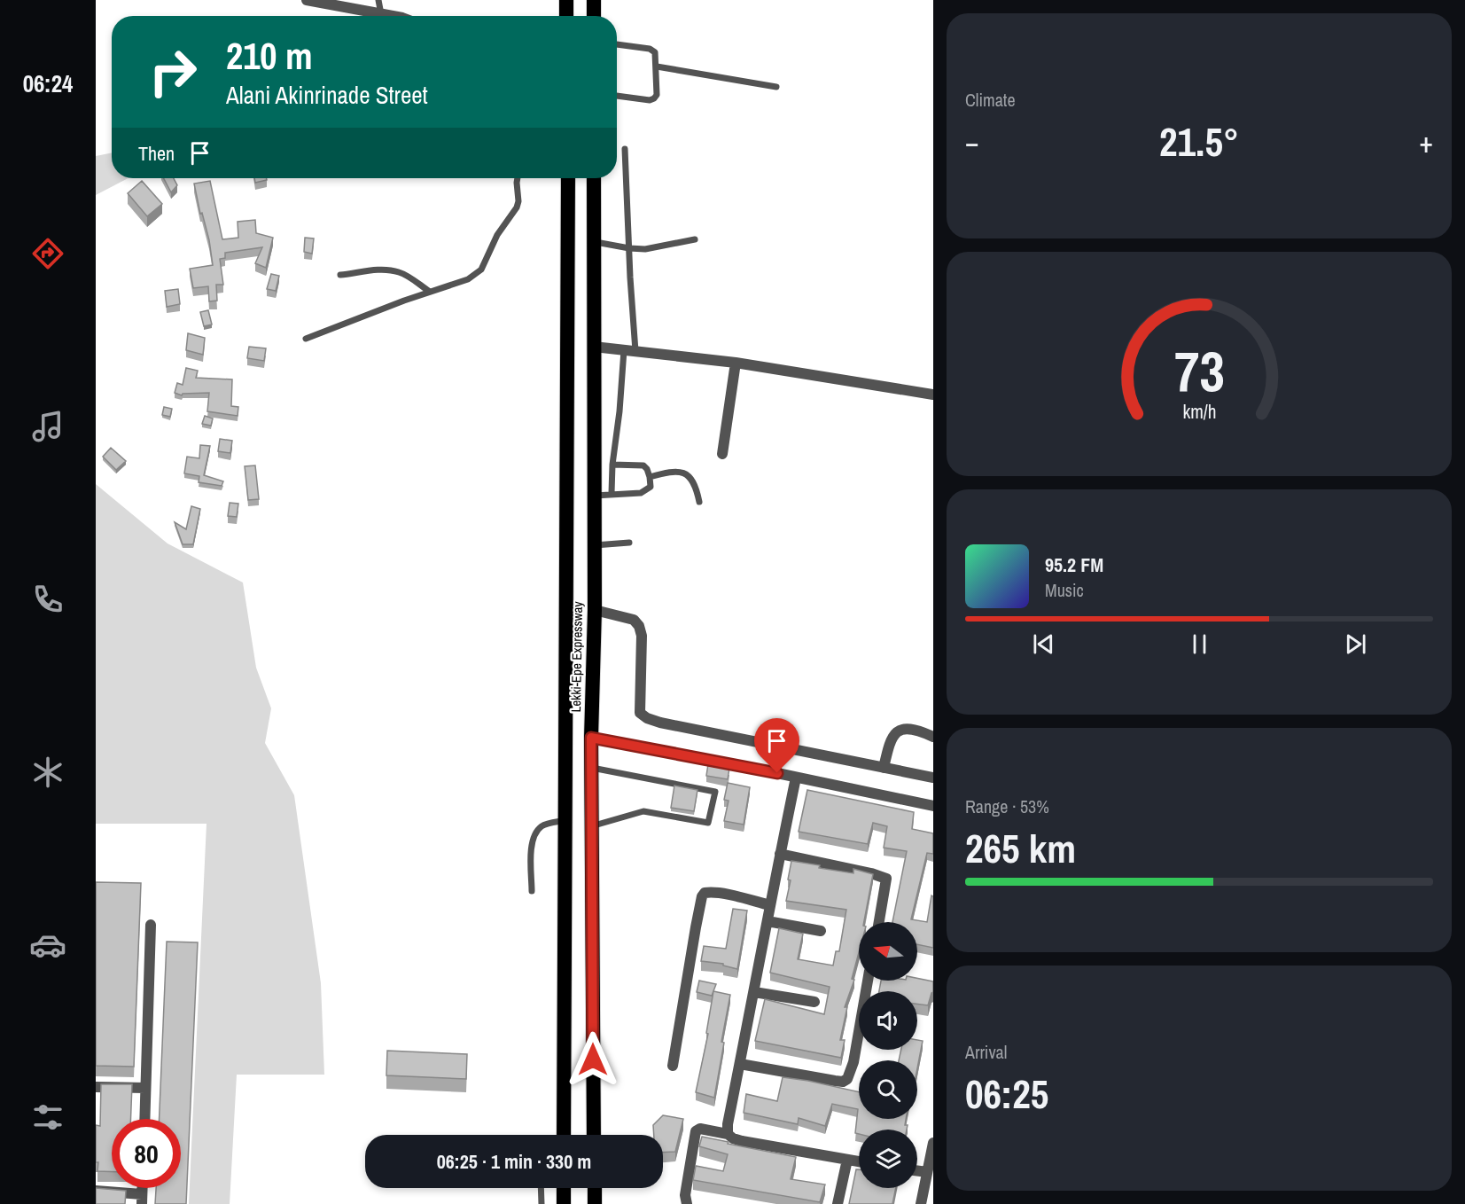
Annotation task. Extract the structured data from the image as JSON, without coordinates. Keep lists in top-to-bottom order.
{
  "streets": {
    "highway": ["Lekki-Epe Expressway"]
  },
  "north": "left",
  "page": {
    "tabs": "06:24",
    "tile": [
      "Climate",
      ["Range · 53%", "265 km"],
      ["Arrival", "06:25"]
    ],
    "turn": ["210 m", "Alani Akinrinade Street"],
    "heat": ["−", "21.5°", "+"],
    "then": "Then",
    "song": ["95.2 FM", "Music"],
    "limit": "80",
    "trip": "06:25 · 1 min · 330 m",
    "gauge": ["73", "km/h"]
  }
}
